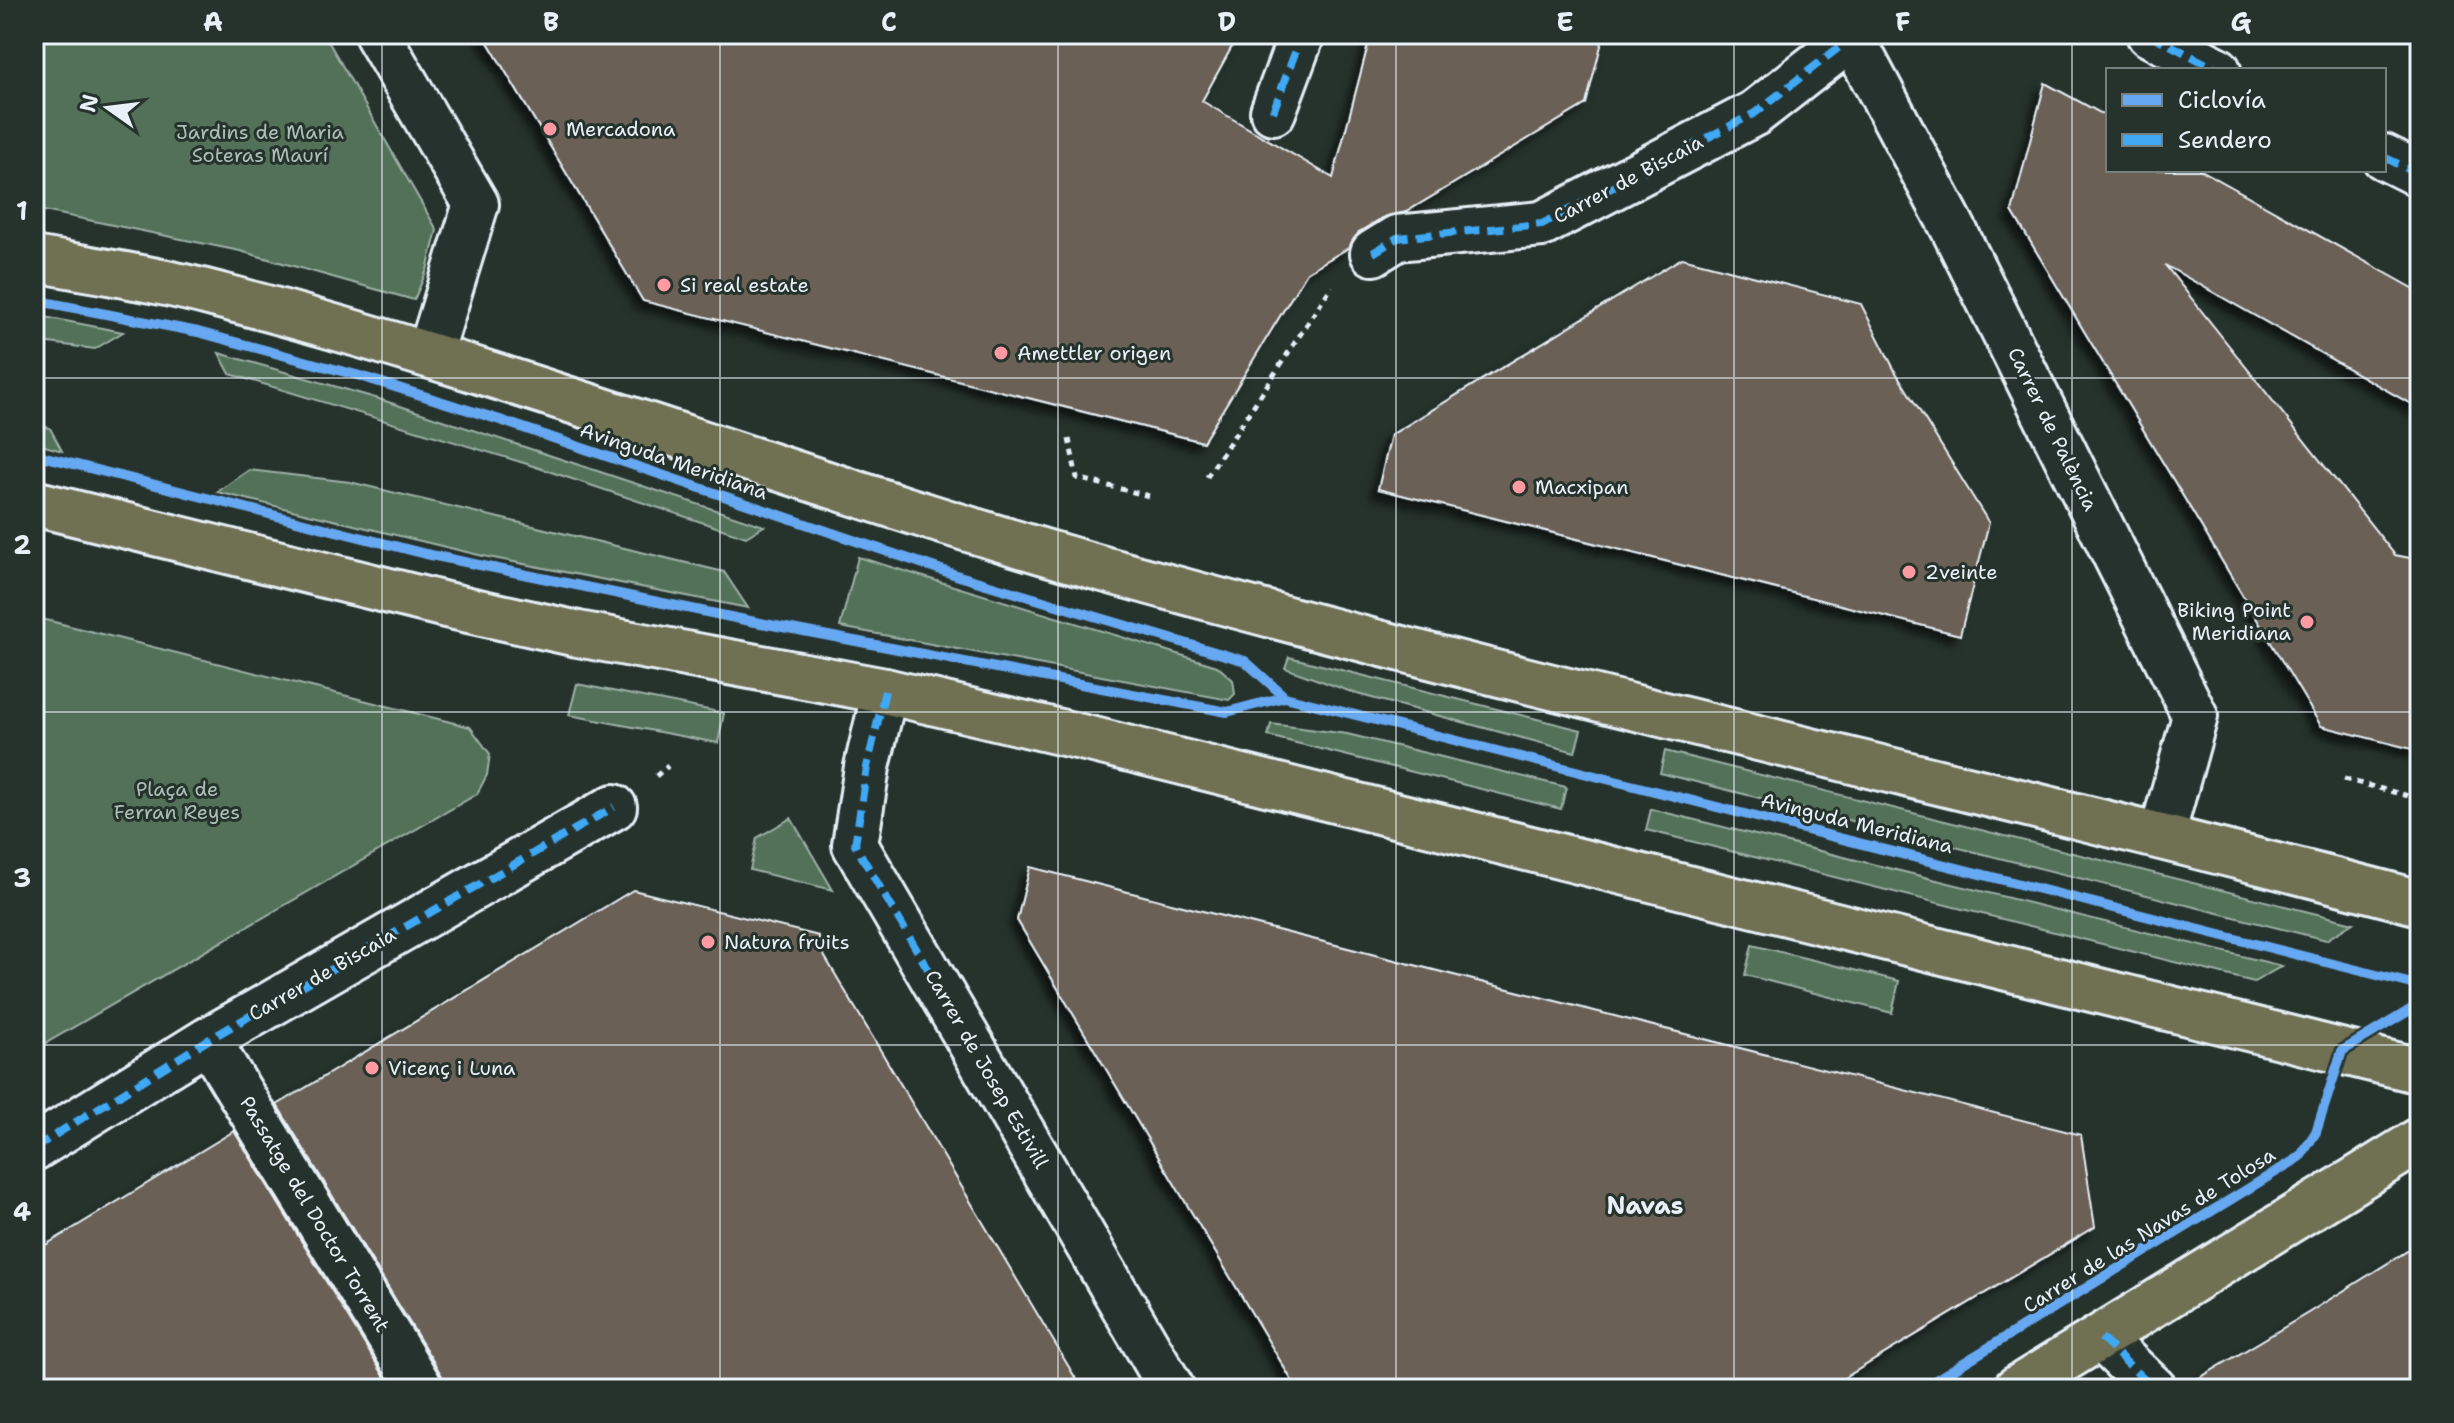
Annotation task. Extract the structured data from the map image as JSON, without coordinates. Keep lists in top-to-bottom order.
{
  "streets": {
    "main road": ["Avinguda Meridiana"],
    "street": [
      "Carrer de Biscaia",
      "Carrer de Palència",
      "Carrer de Josep Estivill",
      "Passatge del Doctor Torrent"
    ],
    "cycle path": ["Carrer de las Navas de Tolosa"]
  },
  "crossings": [
    ["Carrer de Biscaia", "Carrer de Palència"],
    ["Carrer de Biscaia", "Passatge del Doctor Torrent"],
    ["Carrer de Palència", "Avinguda Meridiana"]
  ],
  "districts": ["Navas"],
  "parks": ["Jardins de Maria Soteras Maurí", "Plaça de Ferran Reyes"],
  "places": [
    "Mercadona",
    "Si real estate",
    "Amettler origen",
    "Macxipan",
    "2veinte",
    "Biking Point Meridiana",
    "Natura fruits",
    "Vicenç i Luna"
  ],
  "legend": ["Ciclovía", "Sendero"],
  "north": "left",
  "grid": {
    "columns": [
      "A",
      "B",
      "C",
      "D",
      "E",
      "F",
      "G"
    ],
    "rows": [
      "1",
      "2",
      "3",
      "4"
    ]
  }
}
